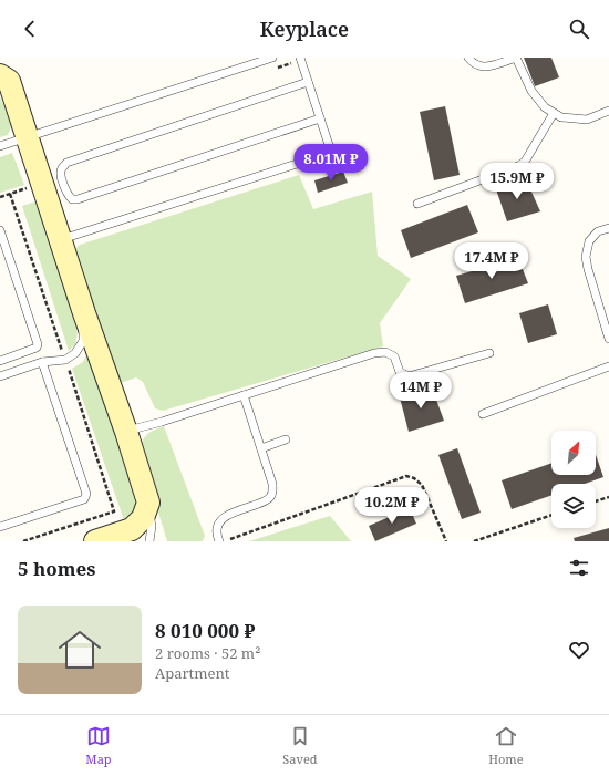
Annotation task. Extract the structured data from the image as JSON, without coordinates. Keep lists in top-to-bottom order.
{
  "north": "top right",
  "page": {
    "header": "Keyplace",
    "price": [
      "8.01M ₽",
      "15.9M ₽",
      "17.4M ₽",
      "14M ₽",
      "10.2M ₽"
    ],
    "heading": "5 homes",
    "list": [
      {
        "name": "8 010 000 ₽",
        "note": "2 rooms · 52 m² · Apartment"
      }
    ],
    "tabs": ["Map", "Saved", "Home"]
  }
}
